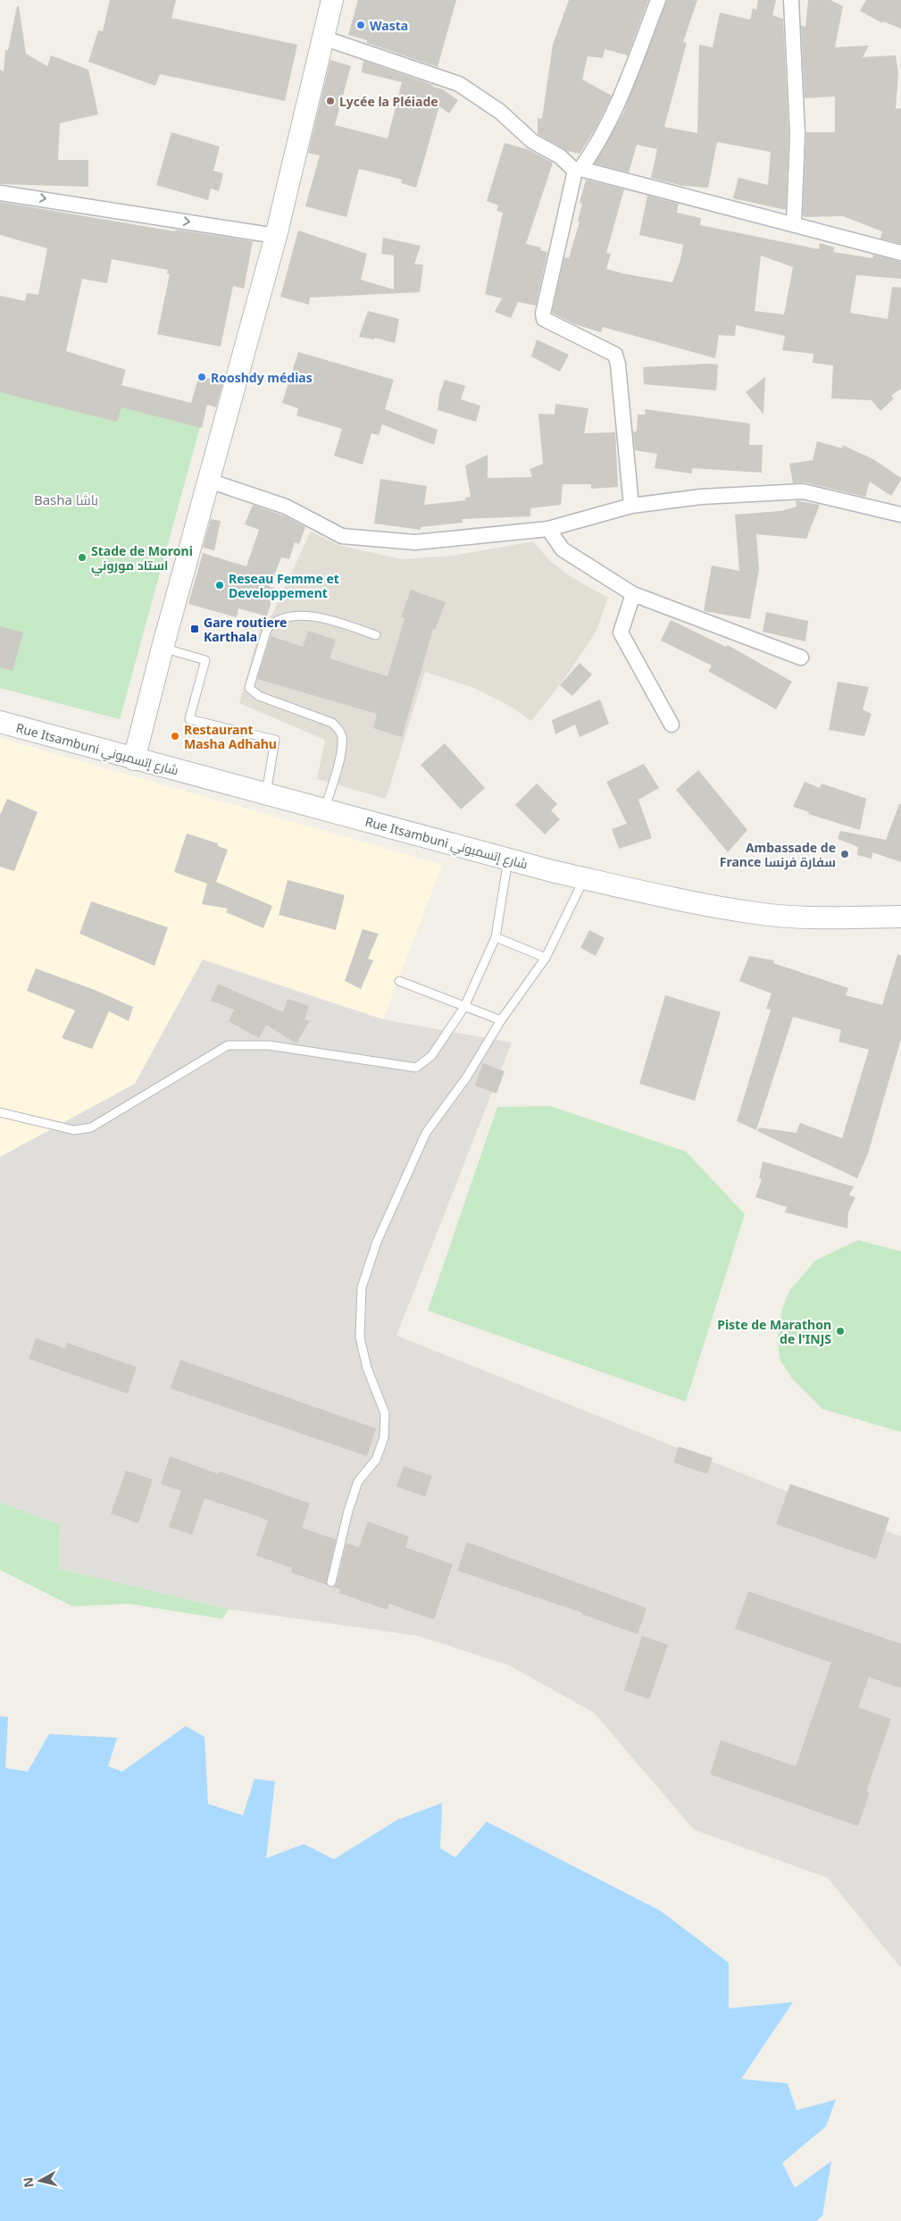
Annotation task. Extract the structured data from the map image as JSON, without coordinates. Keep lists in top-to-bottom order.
{
  "streets": {
    "main road": ["Rue Itsambuni شارع إتسمبوني"]
  },
  "districts": ["Basha باشا"],
  "places": {
    "other": [
      "Wasta",
      "Lycée la Pléiade",
      "Rooshdy médias",
      "Stade de Moroni استاد موروني",
      "Reseau Femme et Developpement",
      "Restaurant Masha Adhahu",
      "Ambassade de France سفارة فرنسا",
      "Piste de Marathon de l'INJS"
    ],
    "transit": ["Gare routiere Karthala"]
  },
  "north": "left"
}
